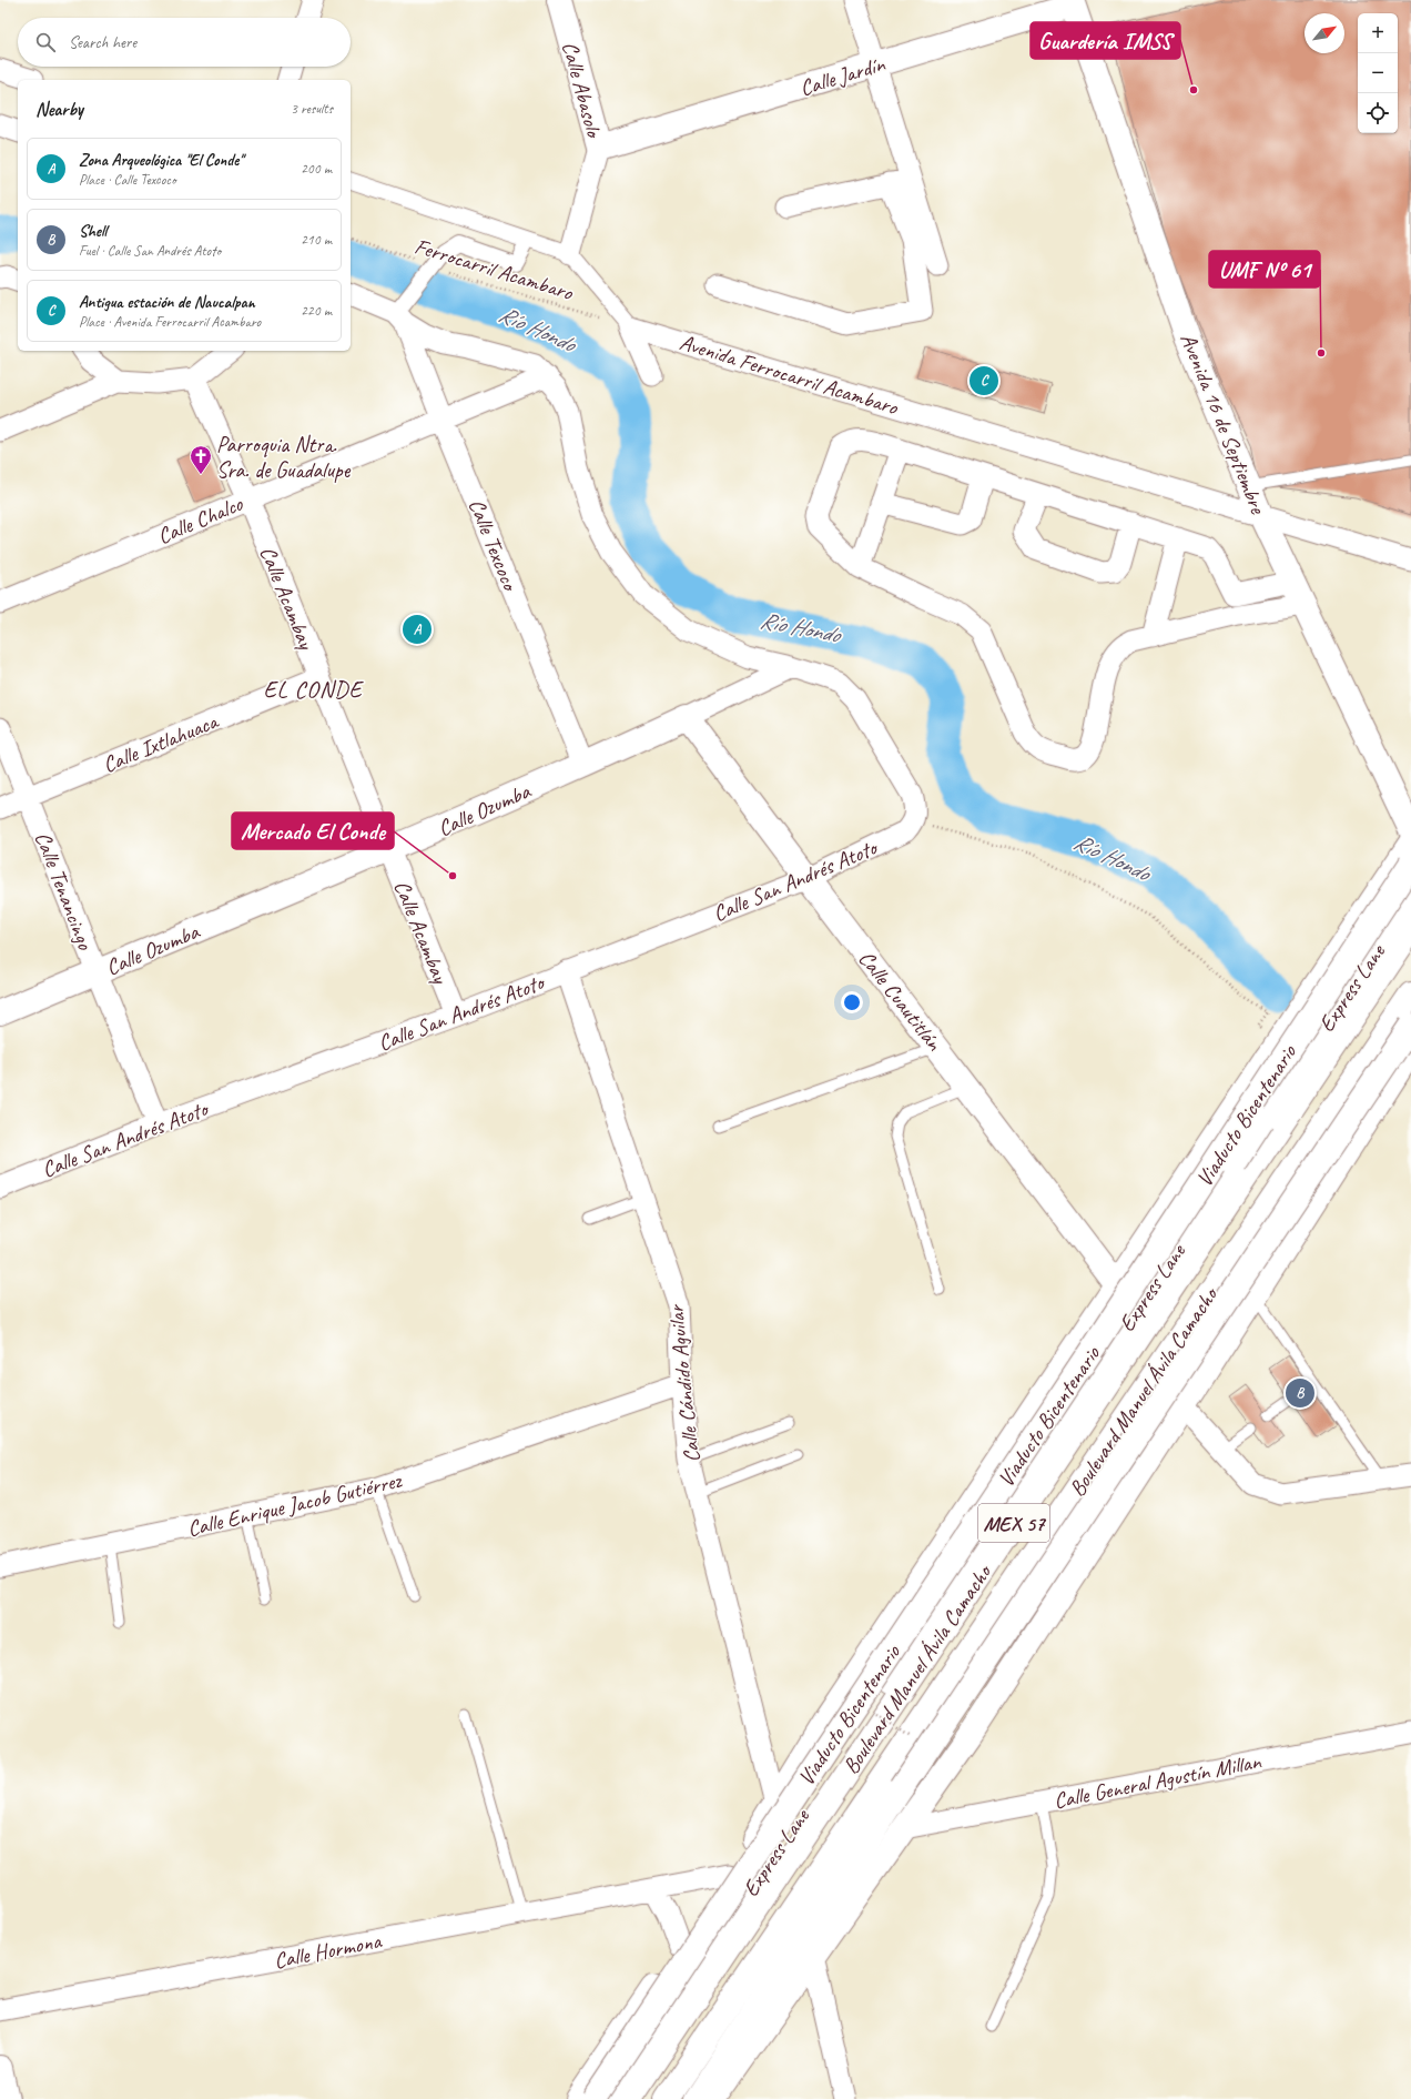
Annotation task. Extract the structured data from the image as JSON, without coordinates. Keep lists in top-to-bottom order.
{
  "streets": {
    "main road": [
      "Calle Jardín",
      "Calle Abasolo",
      "Avenida 16 de Septiembre",
      "Calle Ozumba",
      "Express Lane",
      "Calle Cuautitlán",
      "Viaducto Bicentenario",
      "Boulevard Manuel Ávila Camacho",
      "MEX 57"
    ],
    "street": [
      "Avenida Ferrocarril Acambaro",
      "Calle Chalco",
      "Calle Texcoco",
      "Calle Acambay",
      "Calle Ixtlahuaca",
      "Calle San Andrés Atoto",
      "Calle Tenancingo",
      "Calle Cándido Aguilar",
      "Calle Enrique Jacob Gutiérrez",
      "Calle General Agustín Millan",
      "Calle Hormona"
    ],
    "path": ["Ferrocarril Acambaro"]
  },
  "crossings": [
    ["Calle Jardín", "Calle Abasolo"],
    ["Calle Jardín", "Avenida 16 de Septiembre"],
    ["Ferrocarril Acambaro", "Avenida Ferrocarril Acambaro"],
    ["Avenida Ferrocarril Acambaro", "Avenida 16 de Septiembre"],
    ["Calle Chalco", "Calle Texcoco"],
    ["Calle Chalco", "Calle Acambay"],
    ["Calle Texcoco", "Calle Ozumba"],
    ["Calle Acambay", "Calle Ixtlahuaca"],
    ["Calle Acambay", "Calle Ozumba"],
    ["Calle Acambay", "Calle San Andrés Atoto"],
    ["Calle Ixtlahuaca", "Calle Tenancingo"],
    ["Calle Ozumba", "Calle Tenancingo"],
    ["Calle Ozumba", "Calle Cuautitlán"],
    ["Calle San Andrés Atoto", "Calle Tenancingo"],
    ["Calle San Andrés Atoto", "Calle Cuautitlán"],
    ["Calle San Andrés Atoto", "Calle Cándido Aguilar"],
    ["Calle Cándido Aguilar", "Calle Enrique Jacob Gutiérrez"]
  ],
  "districts": ["EL CONDE"],
  "water": ["Río Hondo"],
  "places": {
    "other": ["Guardería IMSS", "UMF Nº 61", "Mercado El Conde"],
    "church": ["Parroquia Ntra. Sra. de Guadalupe"]
  },
  "north": "top right",
  "page": {
    "map_buttons": ["+", "−"],
    "search": "Search here",
    "heading": ["Nearby", "3 results"],
    "list": [
      {
        "mark": "A",
        "name": "Zona Arqueológica \"El Conde\"",
        "note": "Place · Calle Texcoco",
        "value": "200 m"
      },
      {
        "mark": "B",
        "name": "Shell",
        "note": "Fuel · Calle San Andrés Atoto",
        "value": "210 m"
      },
      {
        "mark": "C",
        "name": "Antigua estación de Naucalpan",
        "note": "Place · Avenida Ferrocarril Acambaro",
        "value": "220 m"
      }
    ],
    "pins": ["C", "A", "B"]
  }
}
